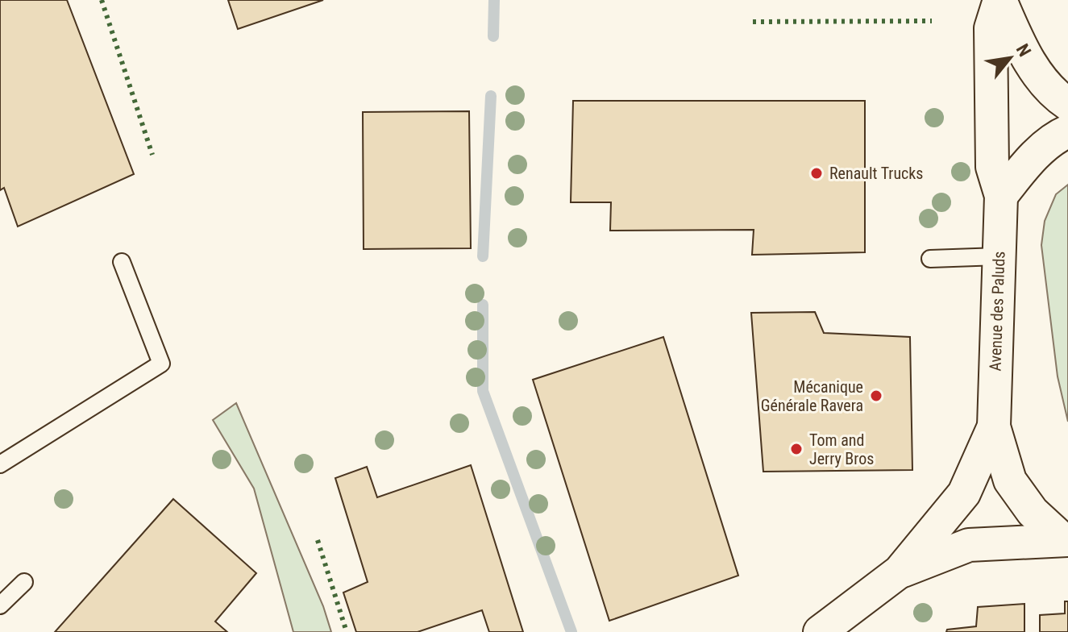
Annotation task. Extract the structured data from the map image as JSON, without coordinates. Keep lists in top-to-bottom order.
{
  "streets": {
    "street": ["Avenue des Paluds"]
  },
  "places": ["Renault Trucks", "Mécanique Générale Ravera", "Tom and Jerry Bros"],
  "north": "top right"
}
